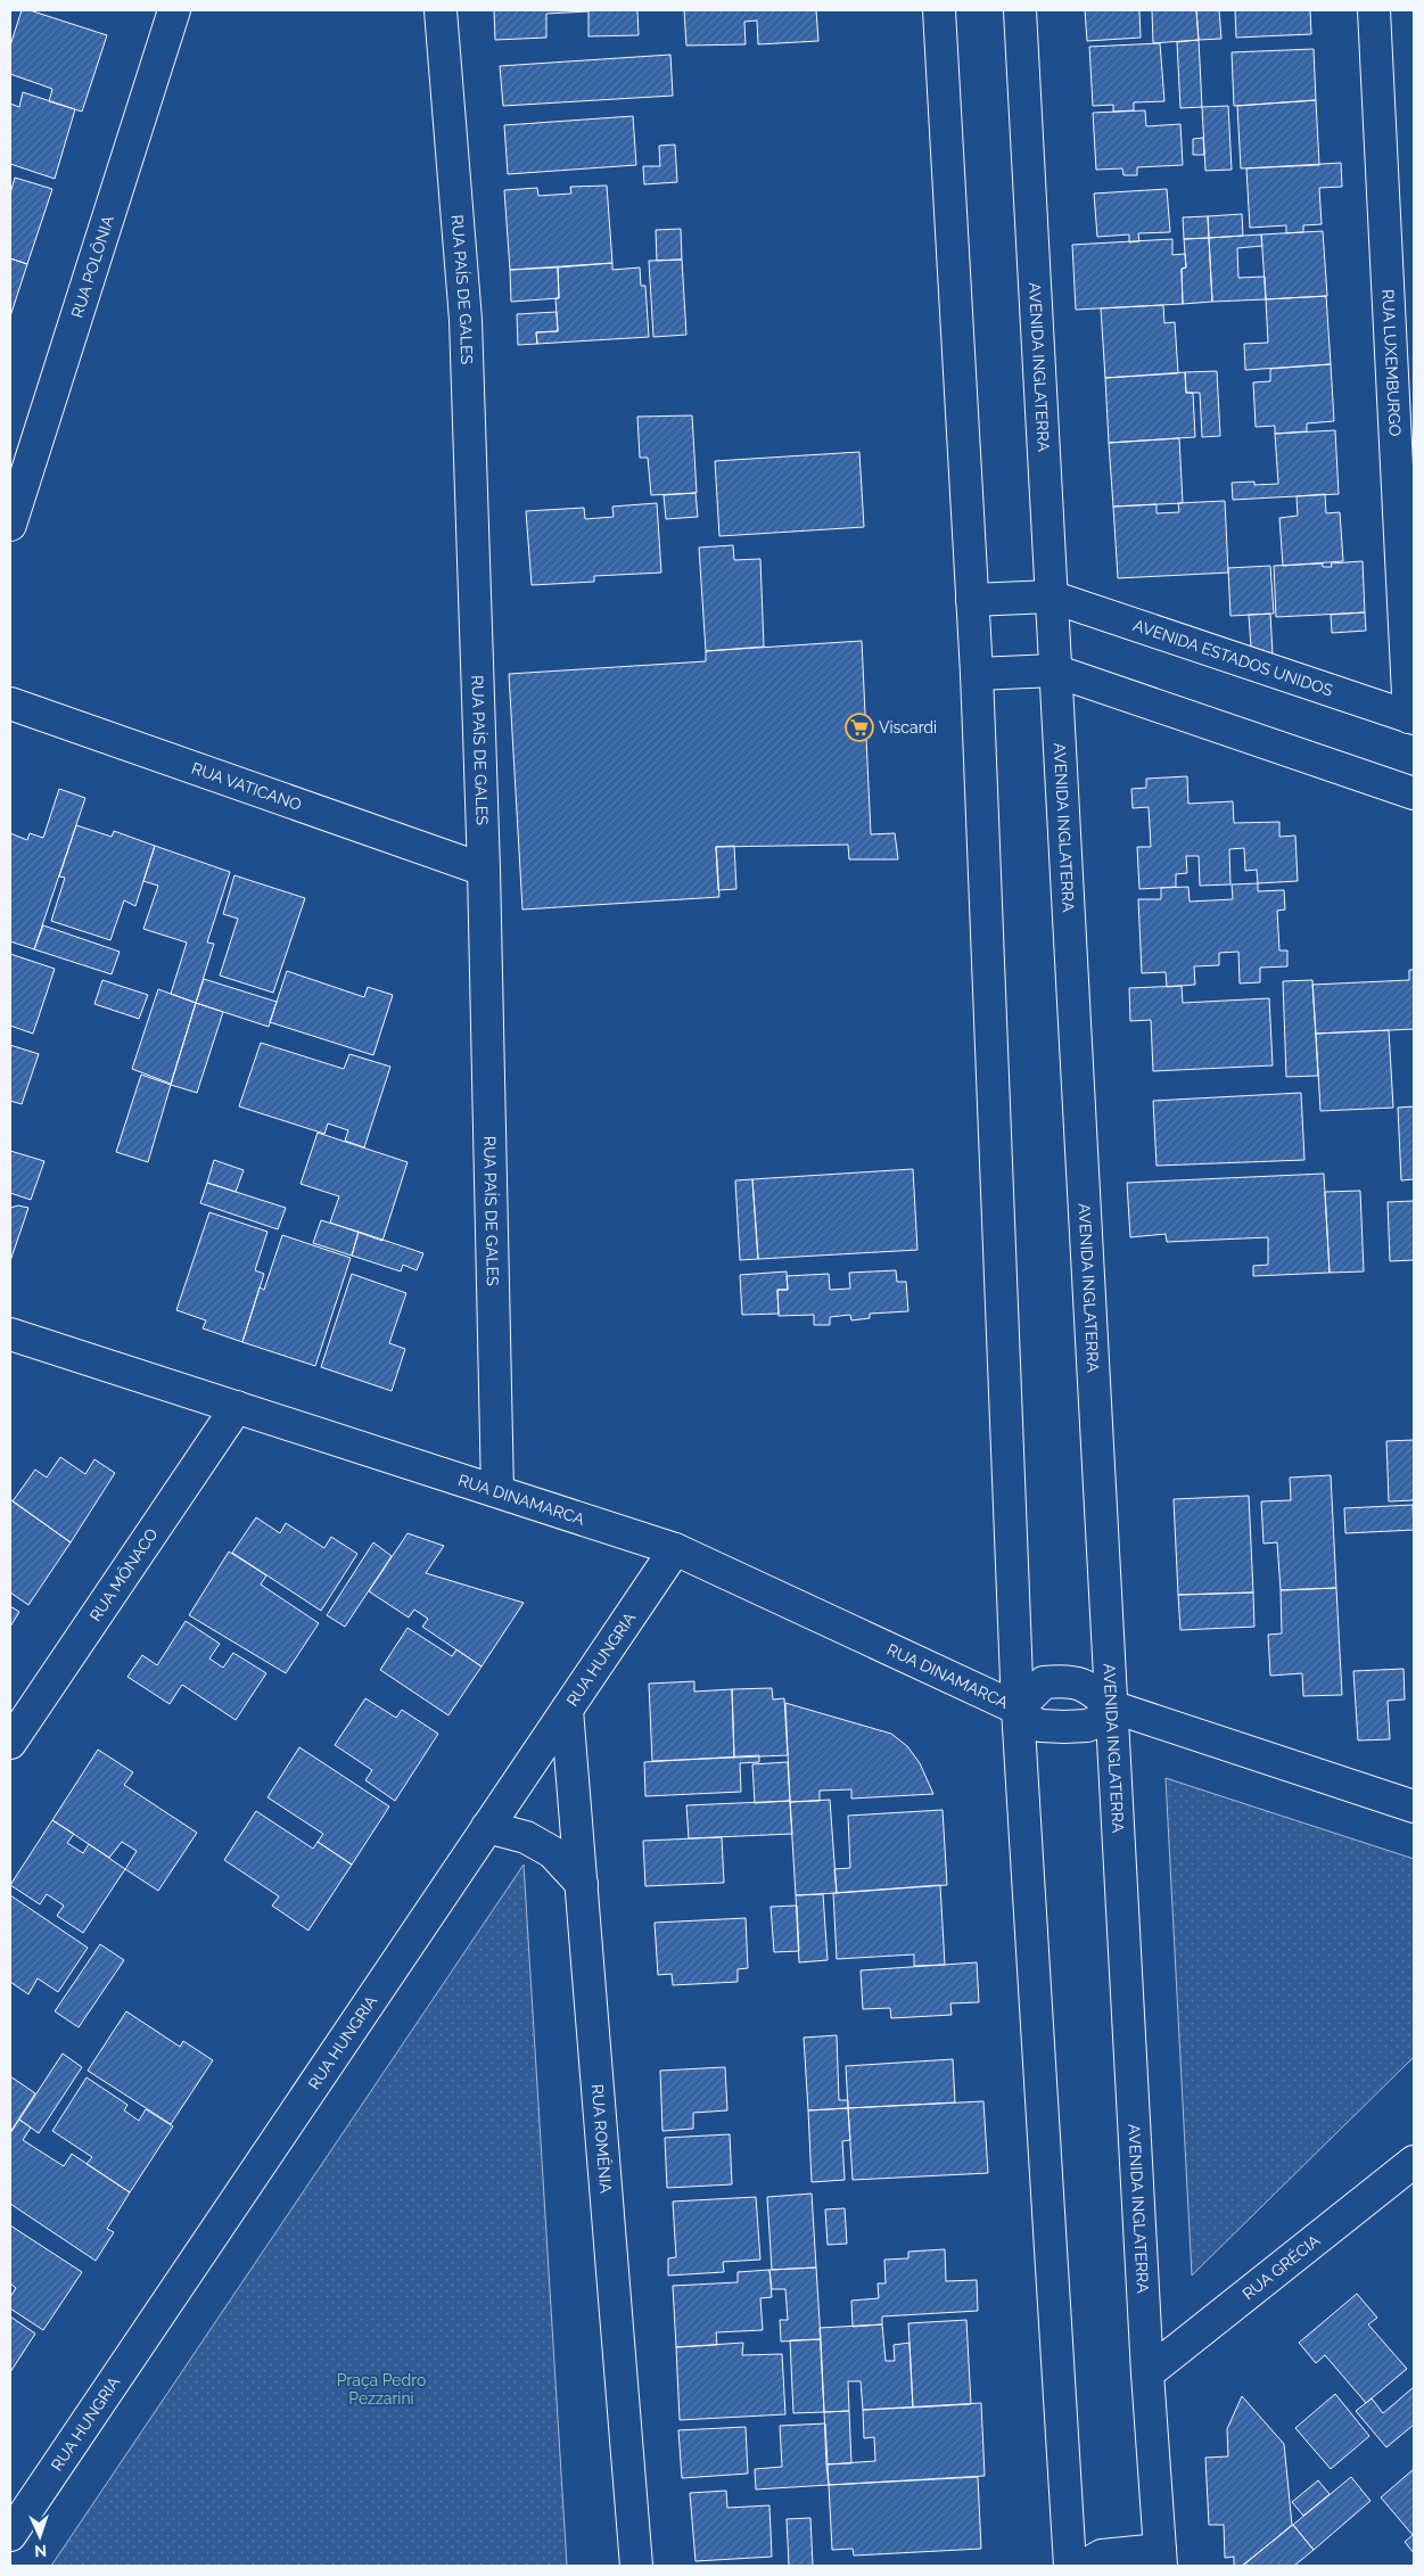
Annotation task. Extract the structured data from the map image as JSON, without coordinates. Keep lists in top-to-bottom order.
{
  "streets": {
    "street": [
      "RUA POLÔNIA",
      "RUA PAÍS DE GALES",
      "RUA LUXEMBURGO",
      "AVENIDA INGLATERRA",
      "AVENIDA ESTADOS UNIDOS",
      "RUA VATICANO",
      "RUA DINAMARCA",
      "RUA MÔNACO",
      "RUA HUNGRIA",
      "RUA ROMÊNIA",
      "RUA GRÉCIA"
    ]
  },
  "crossings": [
    ["RUA PAÍS DE GALES", "RUA VATICANO"],
    ["RUA PAÍS DE GALES", "RUA DINAMARCA"],
    ["RUA LUXEMBURGO", "AVENIDA ESTADOS UNIDOS"],
    ["AVENIDA INGLATERRA", "AVENIDA ESTADOS UNIDOS"],
    ["AVENIDA INGLATERRA", "RUA DINAMARCA"],
    ["AVENIDA INGLATERRA", "RUA GRÉCIA"],
    ["RUA DINAMARCA", "RUA MÔNACO"],
    ["RUA DINAMARCA", "RUA HUNGRIA"],
    ["RUA HUNGRIA", "RUA ROMÊNIA"]
  ],
  "parks": ["Praça Pedro Pezzarini"],
  "places": {
    "supermarket": ["Viscardi"]
  },
  "north": "bottom"
}
